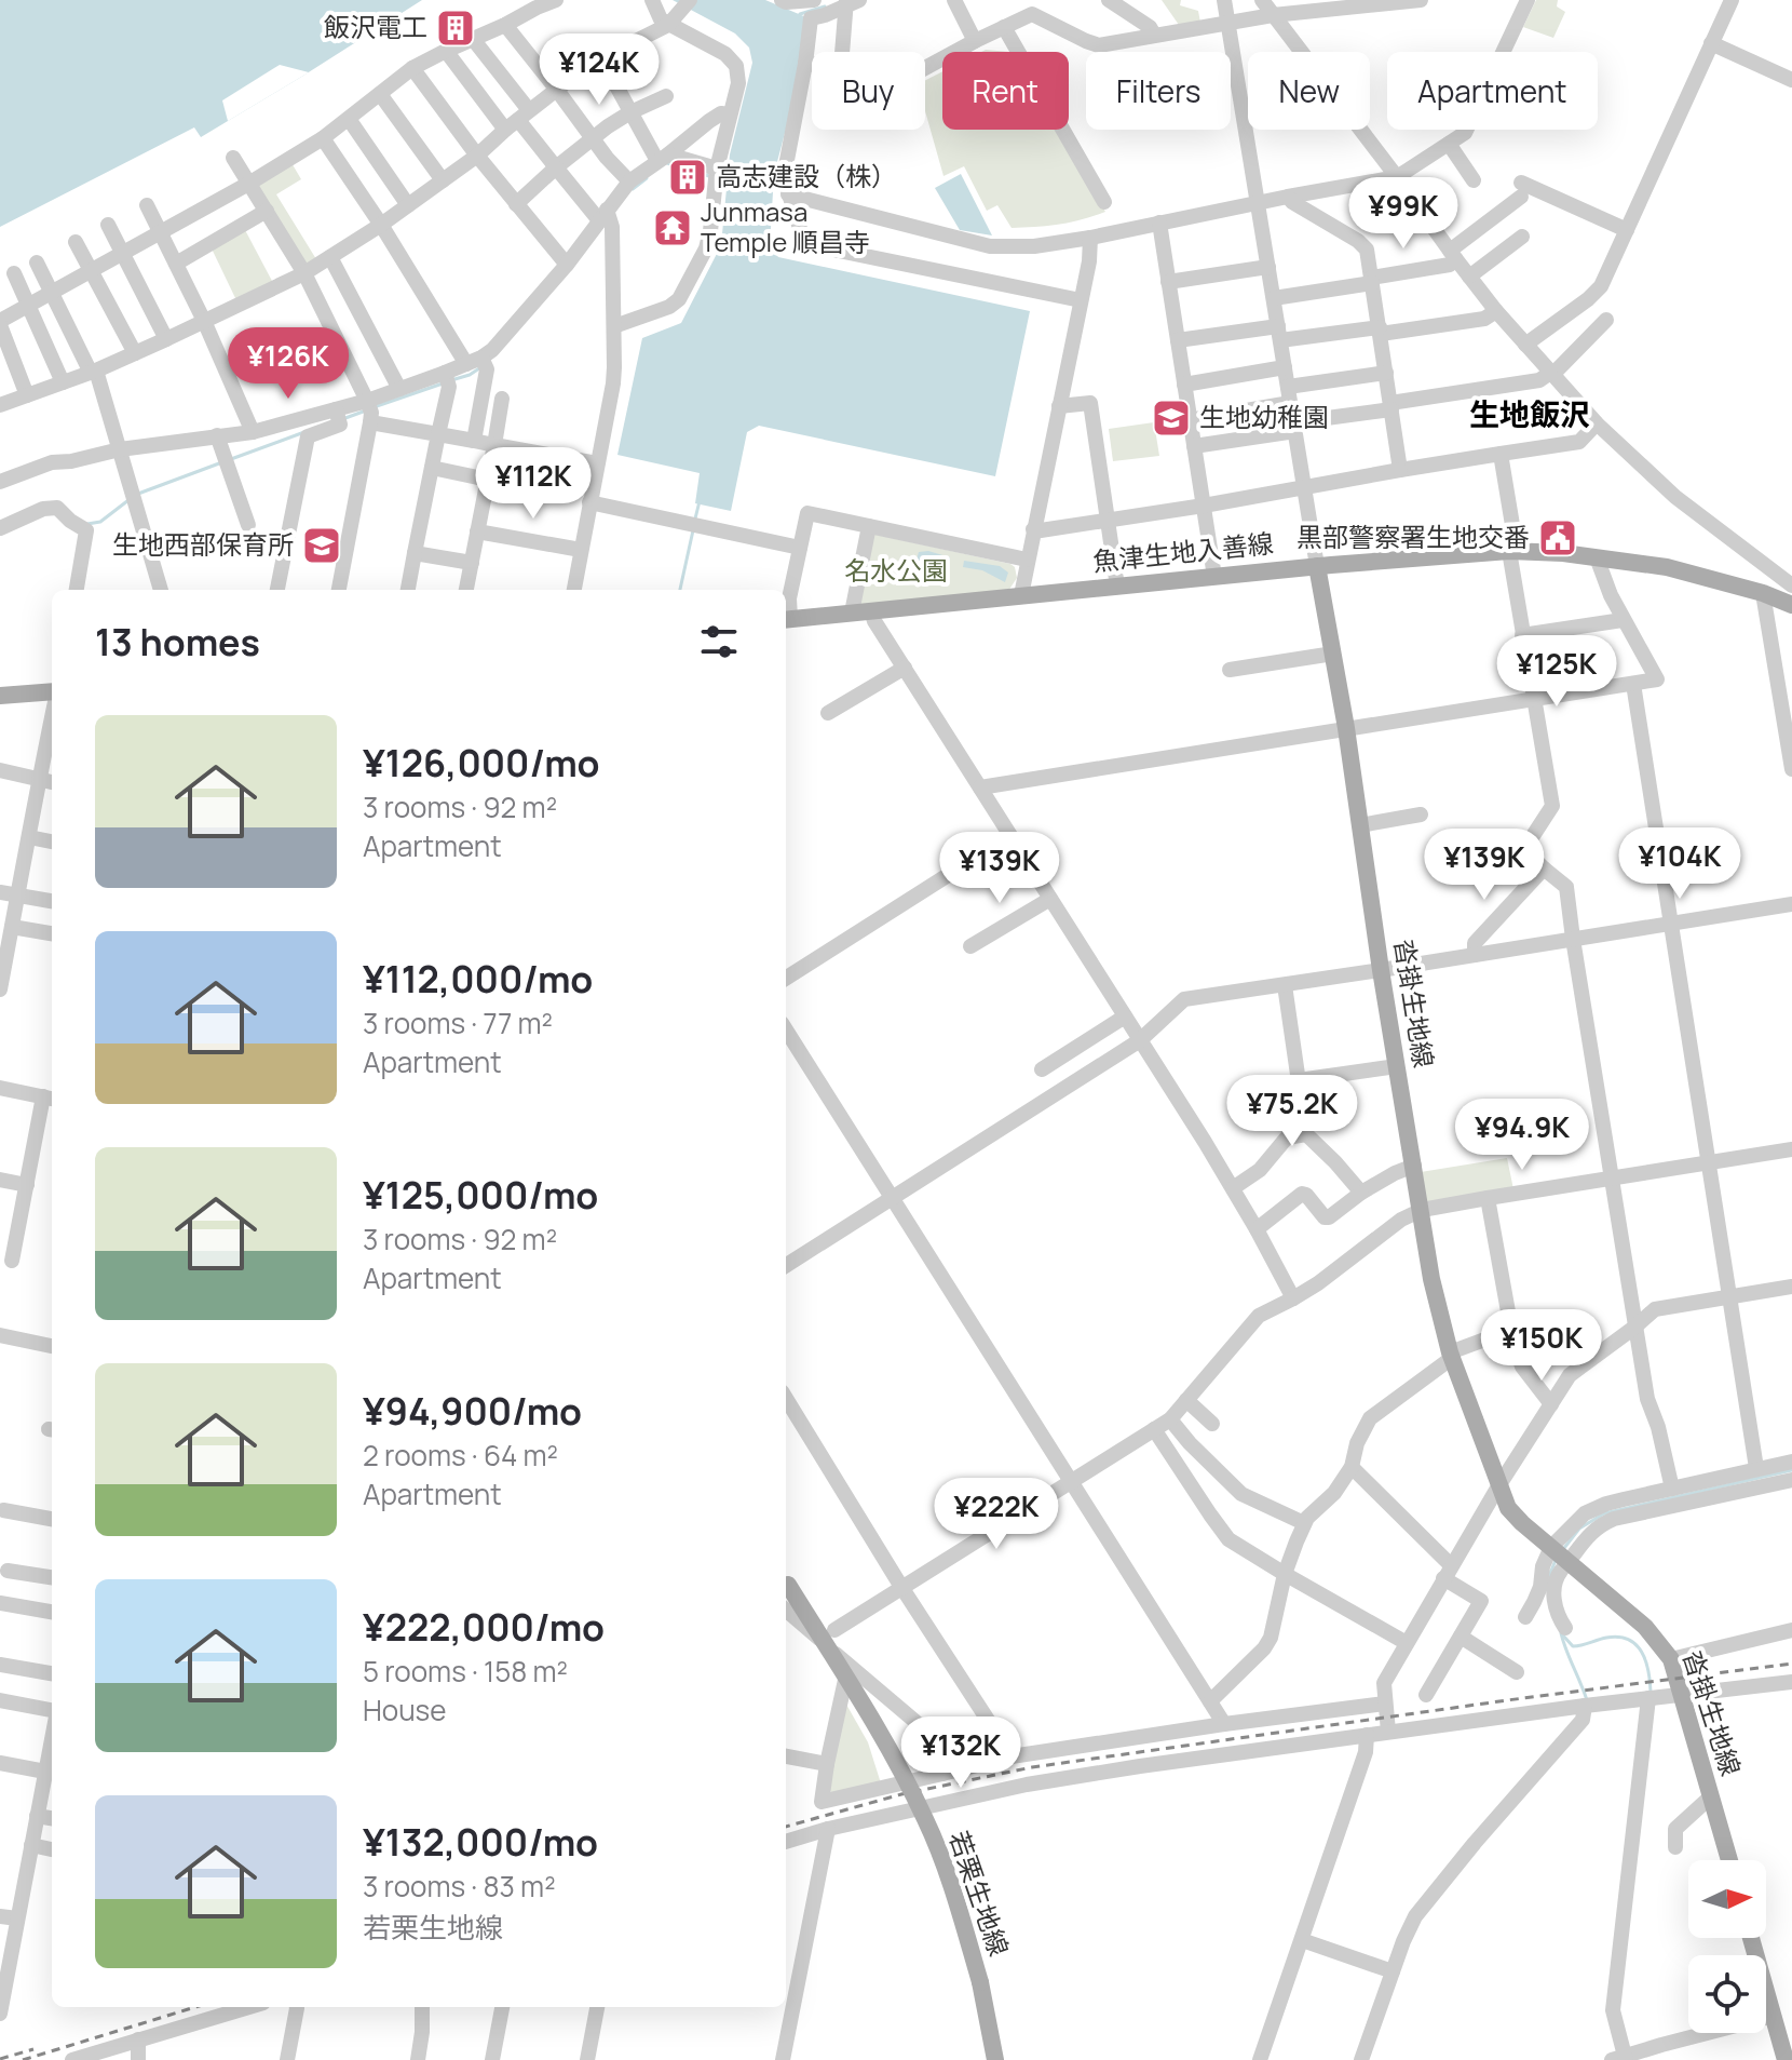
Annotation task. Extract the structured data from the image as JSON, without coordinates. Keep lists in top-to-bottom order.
{
  "streets": {
    "main road": ["魚津生地入善線", "沓掛生地線", "若栗生地線"]
  },
  "crossings": [
    ["魚津生地入善線", "沓掛生地線"]
  ],
  "districts": ["生地飯沢"],
  "parks": ["名水公園"],
  "places": {
    "building": ["飯沢電工", "高志建設（株）"],
    "temple": ["Junmasa Temple 順昌寺"],
    "school or university": ["生地幼稚園", "生地西部保育所"],
    "public building": ["黒部警察署生地交番"]
  },
  "north": "right",
  "page": {
    "price": [
      "¥124K",
      "¥99K",
      "¥126K",
      "¥112K",
      "¥125K",
      "¥104K",
      "¥139K",
      "¥139K",
      "¥75.2K",
      "¥94.9K",
      "¥150K",
      "¥222K",
      "¥132K"
    ],
    "chip": [
      "Buy",
      "Rent",
      "Filters",
      "New",
      "Apartment"
    ],
    "heading": "13 homes",
    "list": [
      {
        "name": "¥126,000/mo",
        "note": "3 rooms · 92 m² · Apartment"
      },
      {
        "name": "¥112,000/mo",
        "note": "3 rooms · 77 m² · Apartment"
      },
      {
        "name": "¥125,000/mo",
        "note": "3 rooms · 92 m² · Apartment"
      },
      {
        "name": "¥94,900/mo",
        "note": "2 rooms · 64 m² · Apartment"
      },
      {
        "name": "¥222,000/mo",
        "note": "5 rooms · 158 m² · House"
      },
      {
        "name": "¥132,000/mo",
        "note": "3 rooms · 83 m² · 若栗生地線"
      }
    ]
  }
}
